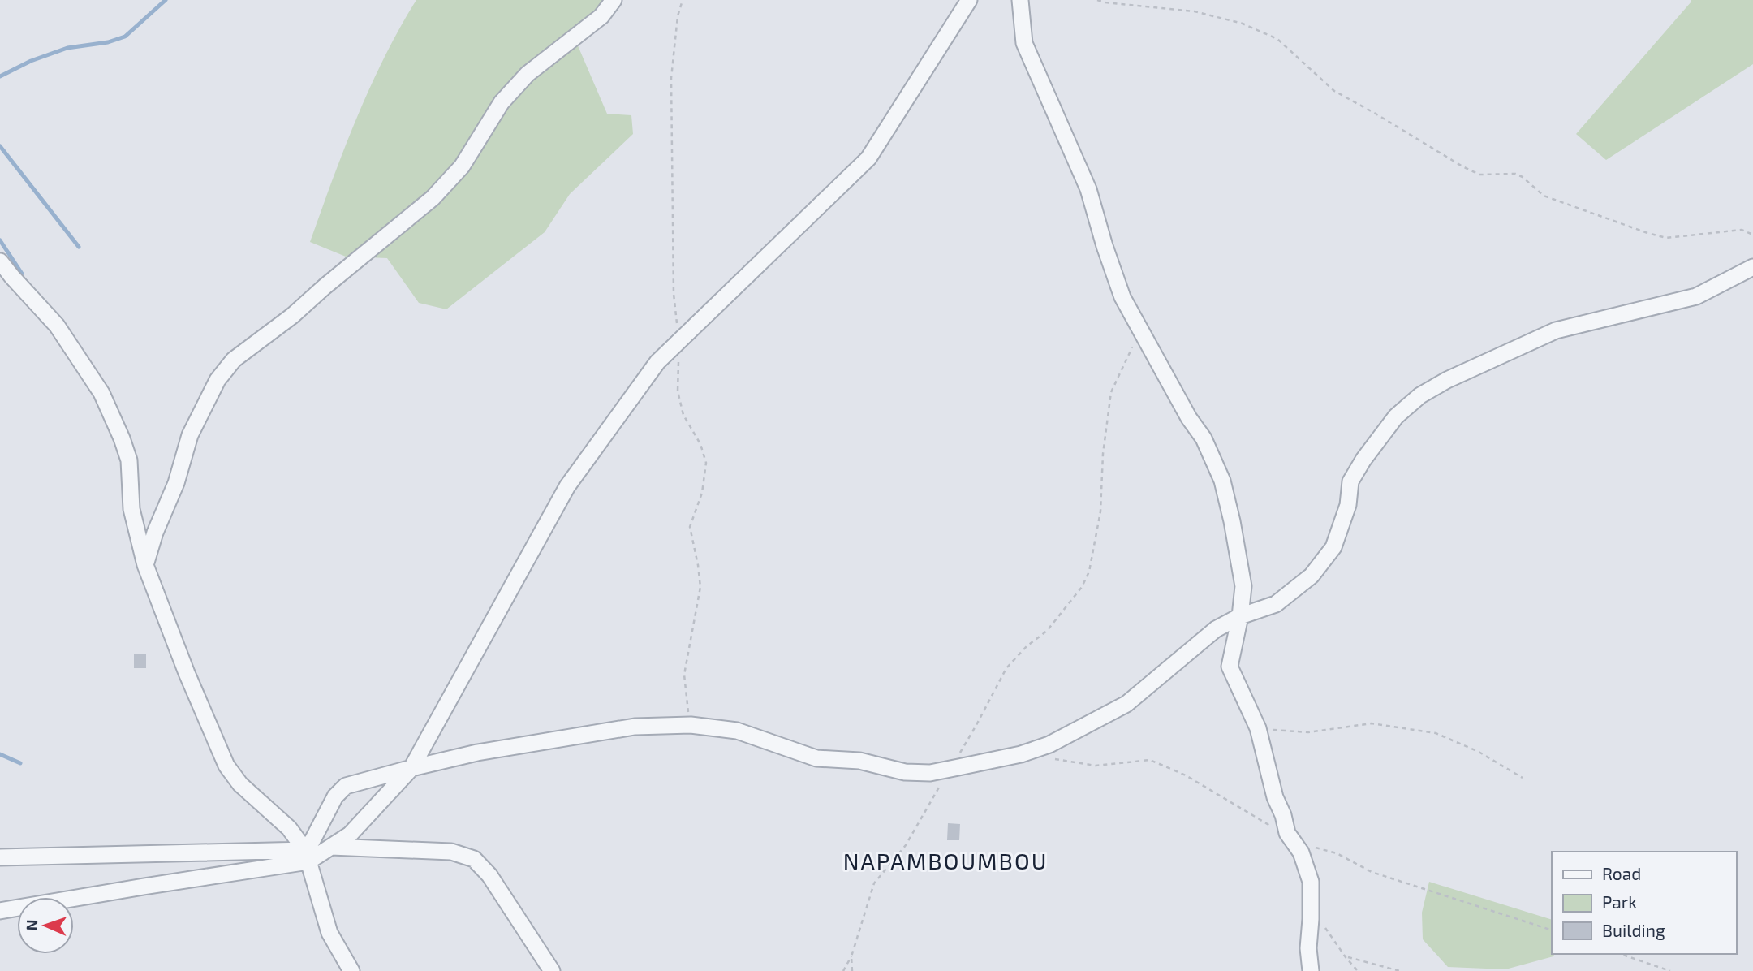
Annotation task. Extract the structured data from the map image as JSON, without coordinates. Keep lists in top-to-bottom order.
{
  "districts": ["NAPAMBOUMBOU"],
  "legend": ["Road", "Park", "Building"],
  "north": "left"
}
